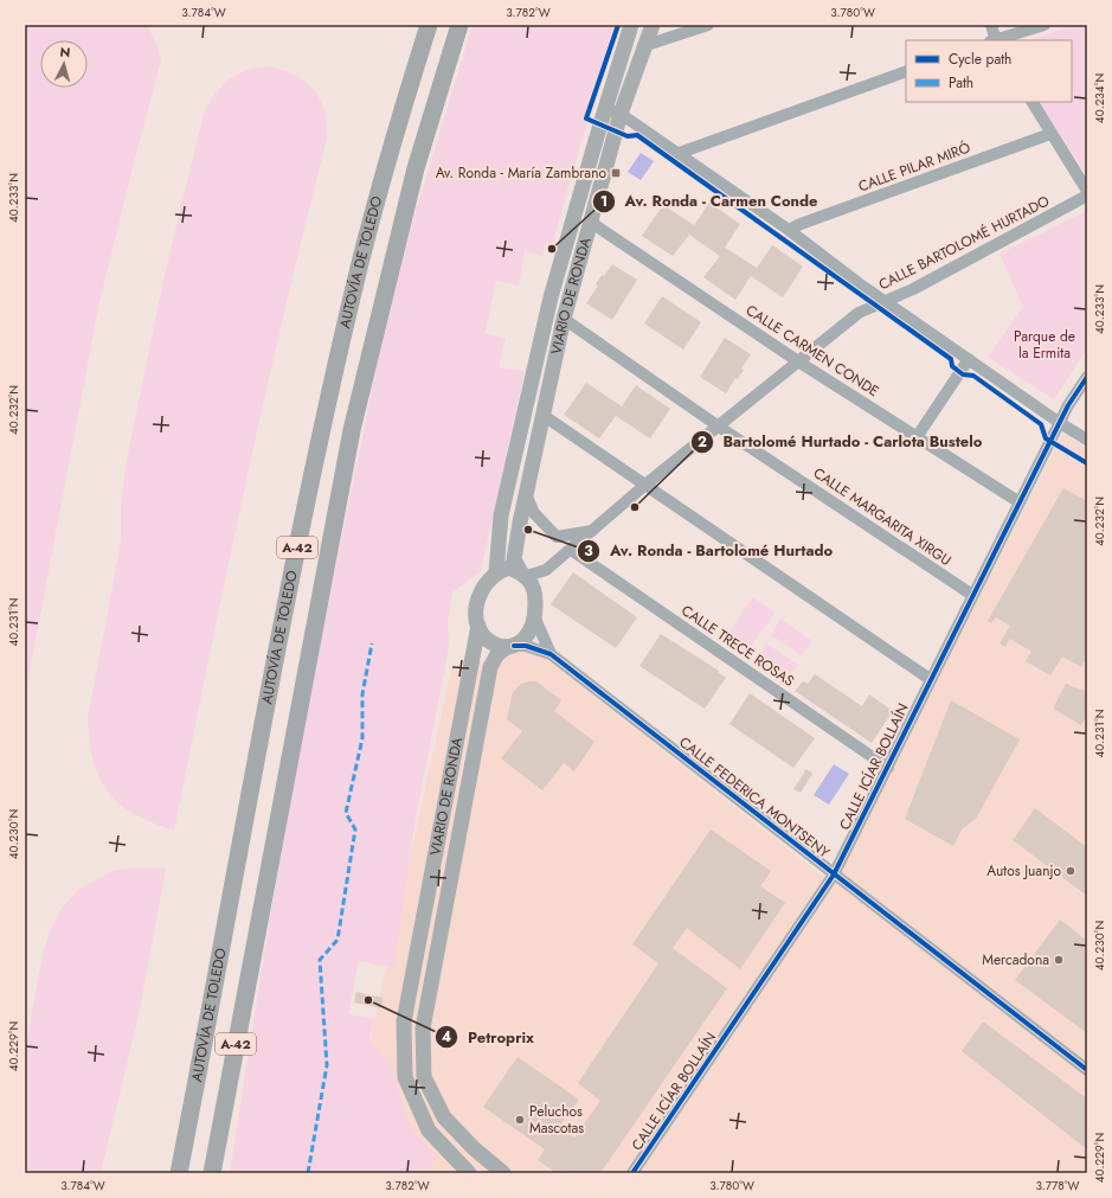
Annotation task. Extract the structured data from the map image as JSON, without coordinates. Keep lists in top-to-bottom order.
{
  "streets": {
    "highway": ["AUTOVÍA DE TOLEDO", "A-42"],
    "main road": ["VIARIO DE RONDA"],
    "street": [
      "CALLE PILAR MIRÓ",
      "CALLE BARTOLOMÉ HURTADO",
      "CALLE CARMEN CONDE",
      "CALLE MARGARITA XIRGU",
      "CALLE TRECE ROSAS",
      "CALLE ICÍAR BOLLAÍN",
      "CALLE FEDERICA MONTSENY"
    ]
  },
  "crossings": [
    ["CALLE BARTOLOMÉ HURTADO", "VIARIO DE RONDA"],
    ["CALLE BARTOLOMÉ HURTADO", "CALLE CARMEN CONDE"],
    ["CALLE BARTOLOMÉ HURTADO", "CALLE MARGARITA XIRGU"],
    ["CALLE BARTOLOMÉ HURTADO", "CALLE TRECE ROSAS"],
    ["CALLE BARTOLOMÉ HURTADO", "CALLE FEDERICA MONTSENY"],
    ["VIARIO DE RONDA", "CALLE CARMEN CONDE"],
    ["VIARIO DE RONDA", "CALLE MARGARITA XIRGU"],
    ["VIARIO DE RONDA", "CALLE FEDERICA MONTSENY"],
    ["CALLE CARMEN CONDE", "CALLE ICÍAR BOLLAÍN"],
    ["CALLE MARGARITA XIRGU", "CALLE ICÍAR BOLLAÍN"],
    ["CALLE TRECE ROSAS", "CALLE ICÍAR BOLLAÍN"],
    ["CALLE ICÍAR BOLLAÍN", "CALLE FEDERICA MONTSENY"]
  ],
  "parks": ["Parque de la Ermita"],
  "places": {
    "transit": ["Av. Ronda - María Zambrano"],
    "other": [
      "Av. Ronda - Carmen Conde",
      "Bartolomé Hurtado - Carlota Bustelo",
      "Av. Ronda - Bartolomé Hurtado",
      "Autos Juanjo",
      "Mercadona",
      "Petroprix",
      "Peluchos Mascotas"
    ]
  },
  "legend": ["Cycle path", "Path"],
  "north": "top",
  "coordinates": [
    "3.784°W",
    "3.782°W",
    "3.780°W",
    "40.234°N",
    "40.233°N",
    "40.232°N",
    "40.231°N",
    "40.230°N",
    "40.229°N",
    "3.778°W"
  ]
}
